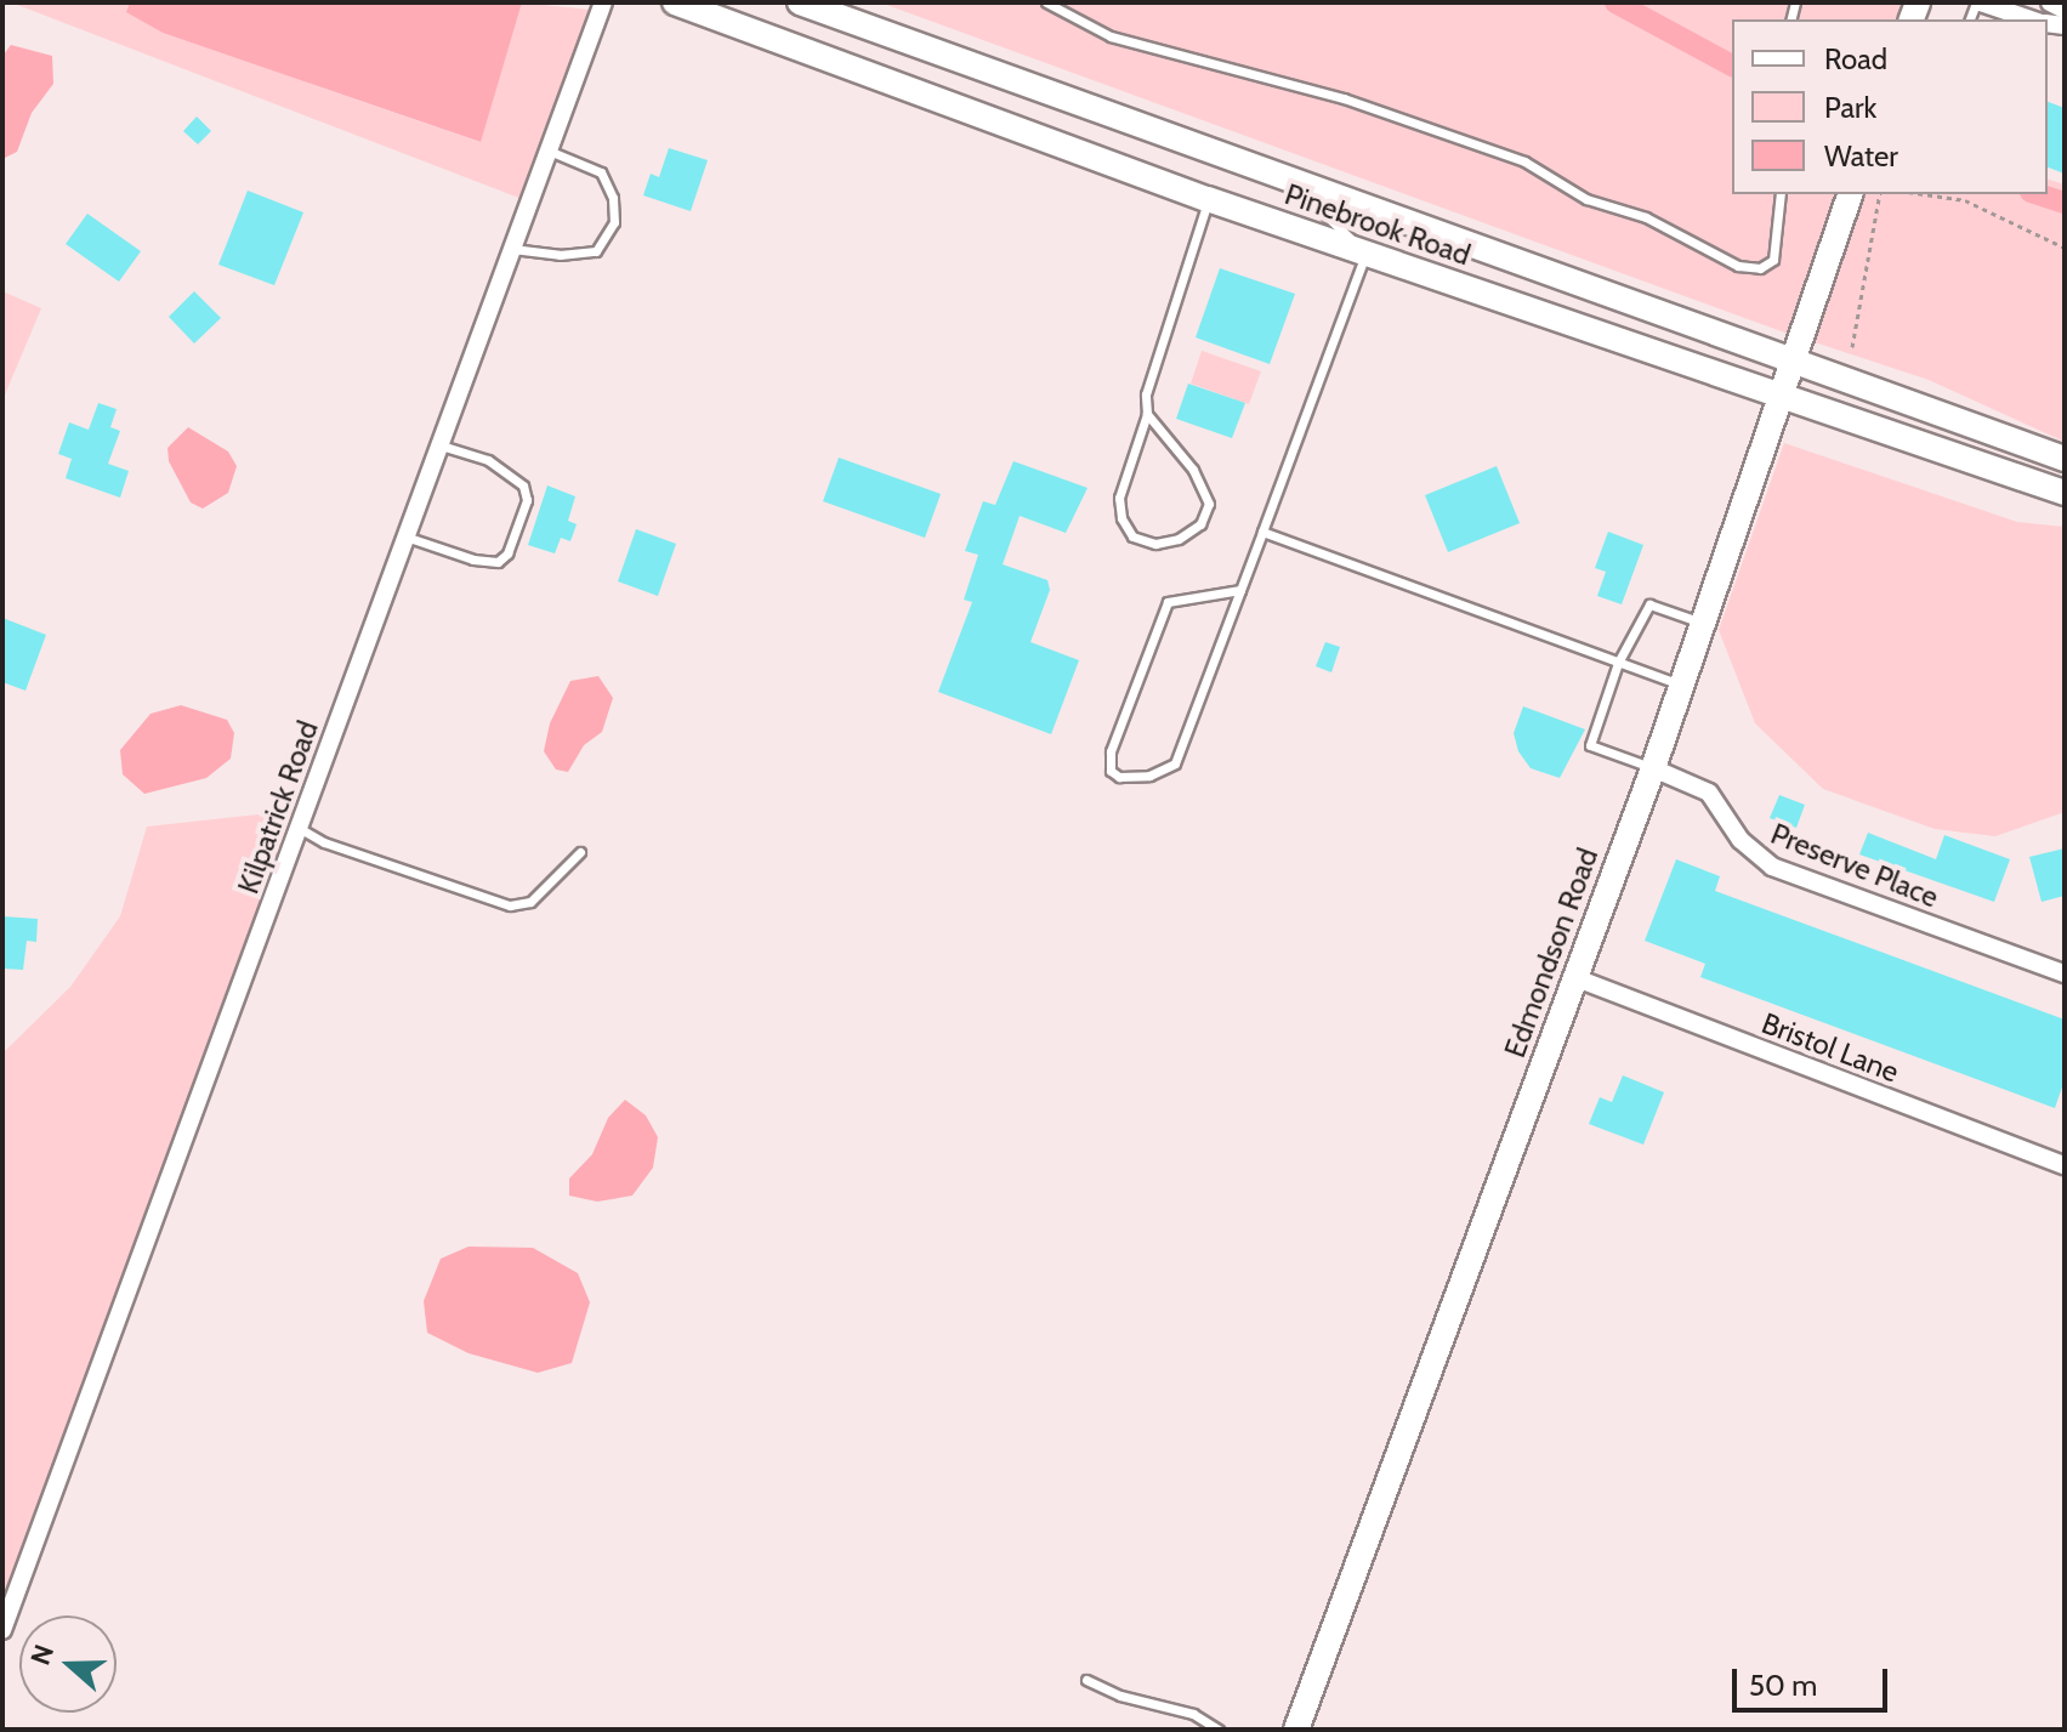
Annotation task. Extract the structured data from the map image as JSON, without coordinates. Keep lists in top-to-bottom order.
{
  "streets": {
    "street": [
      "Pinebrook Road",
      "Kilpatrick Road",
      "Preserve Place",
      "Edmondson Road",
      "Bristol Lane"
    ]
  },
  "crossings": [
    ["Pinebrook Road", "Edmondson Road"],
    ["Preserve Place", "Edmondson Road"],
    ["Edmondson Road", "Bristol Lane"]
  ],
  "legend": ["Road", "Park", "Water"],
  "scale_bar": "50 m",
  "north": "left"
}
